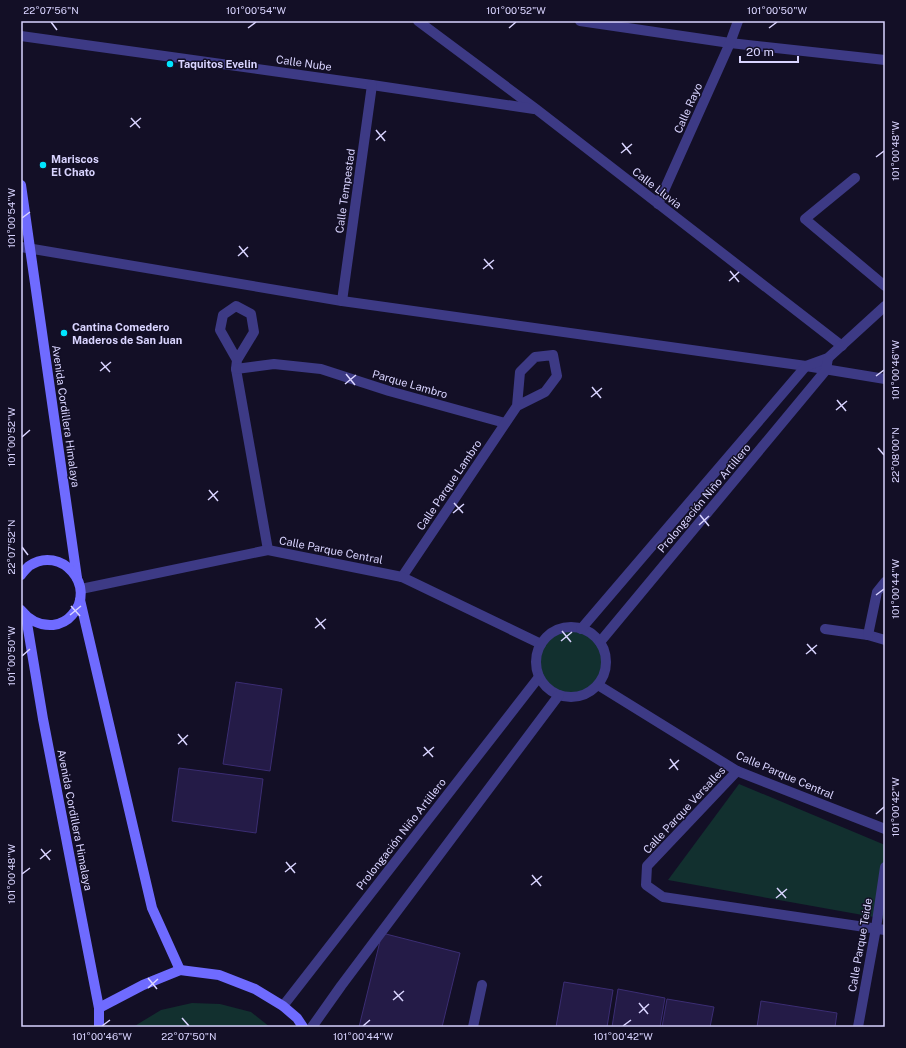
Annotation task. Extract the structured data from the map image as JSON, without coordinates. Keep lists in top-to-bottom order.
{
  "streets": {
    "main road": ["Avenida Cordillera Himalaya"],
    "street": [
      "Calle Nube",
      "Calle Rayo",
      "Calle Lluvia",
      "Calle Tempestad",
      "Parque Lambro",
      "Calle Parque Lambro",
      "Prolongación Niño Artillero",
      "Calle Parque Central",
      "Calle Parque Versalles",
      "Calle Parque Teide"
    ]
  },
  "crossings": [
    ["Calle Nube", "Calle Lluvia"],
    ["Calle Nube", "Calle Tempestad"],
    ["Calle Rayo", "Calle Lluvia"],
    ["Parque Lambro", "Calle Parque Lambro"],
    ["Calle Parque Lambro", "Calle Parque Central"],
    ["Prolongación Niño Artillero", "Calle Parque Central"],
    ["Calle Parque Central", "Calle Parque Versalles"],
    ["Calle Parque Versalles", "Calle Parque Teide"]
  ],
  "places": ["Taquitos Evelin", "Mariscos El Chato", "Cantina Comedero Maderos de San Juan"],
  "scale_bar": "20 m",
  "coordinates": [
    "22°07'56\"N",
    "101°00'54\"W",
    "101°00'52\"W",
    "101°00'50\"W",
    "101°00'48\"W",
    "101°00'46\"W",
    "22°08'00\"N",
    "22°07'52\"N",
    "101°00'44\"W",
    "101°00'42\"W",
    "22°07'50\"N"
  ]
}
